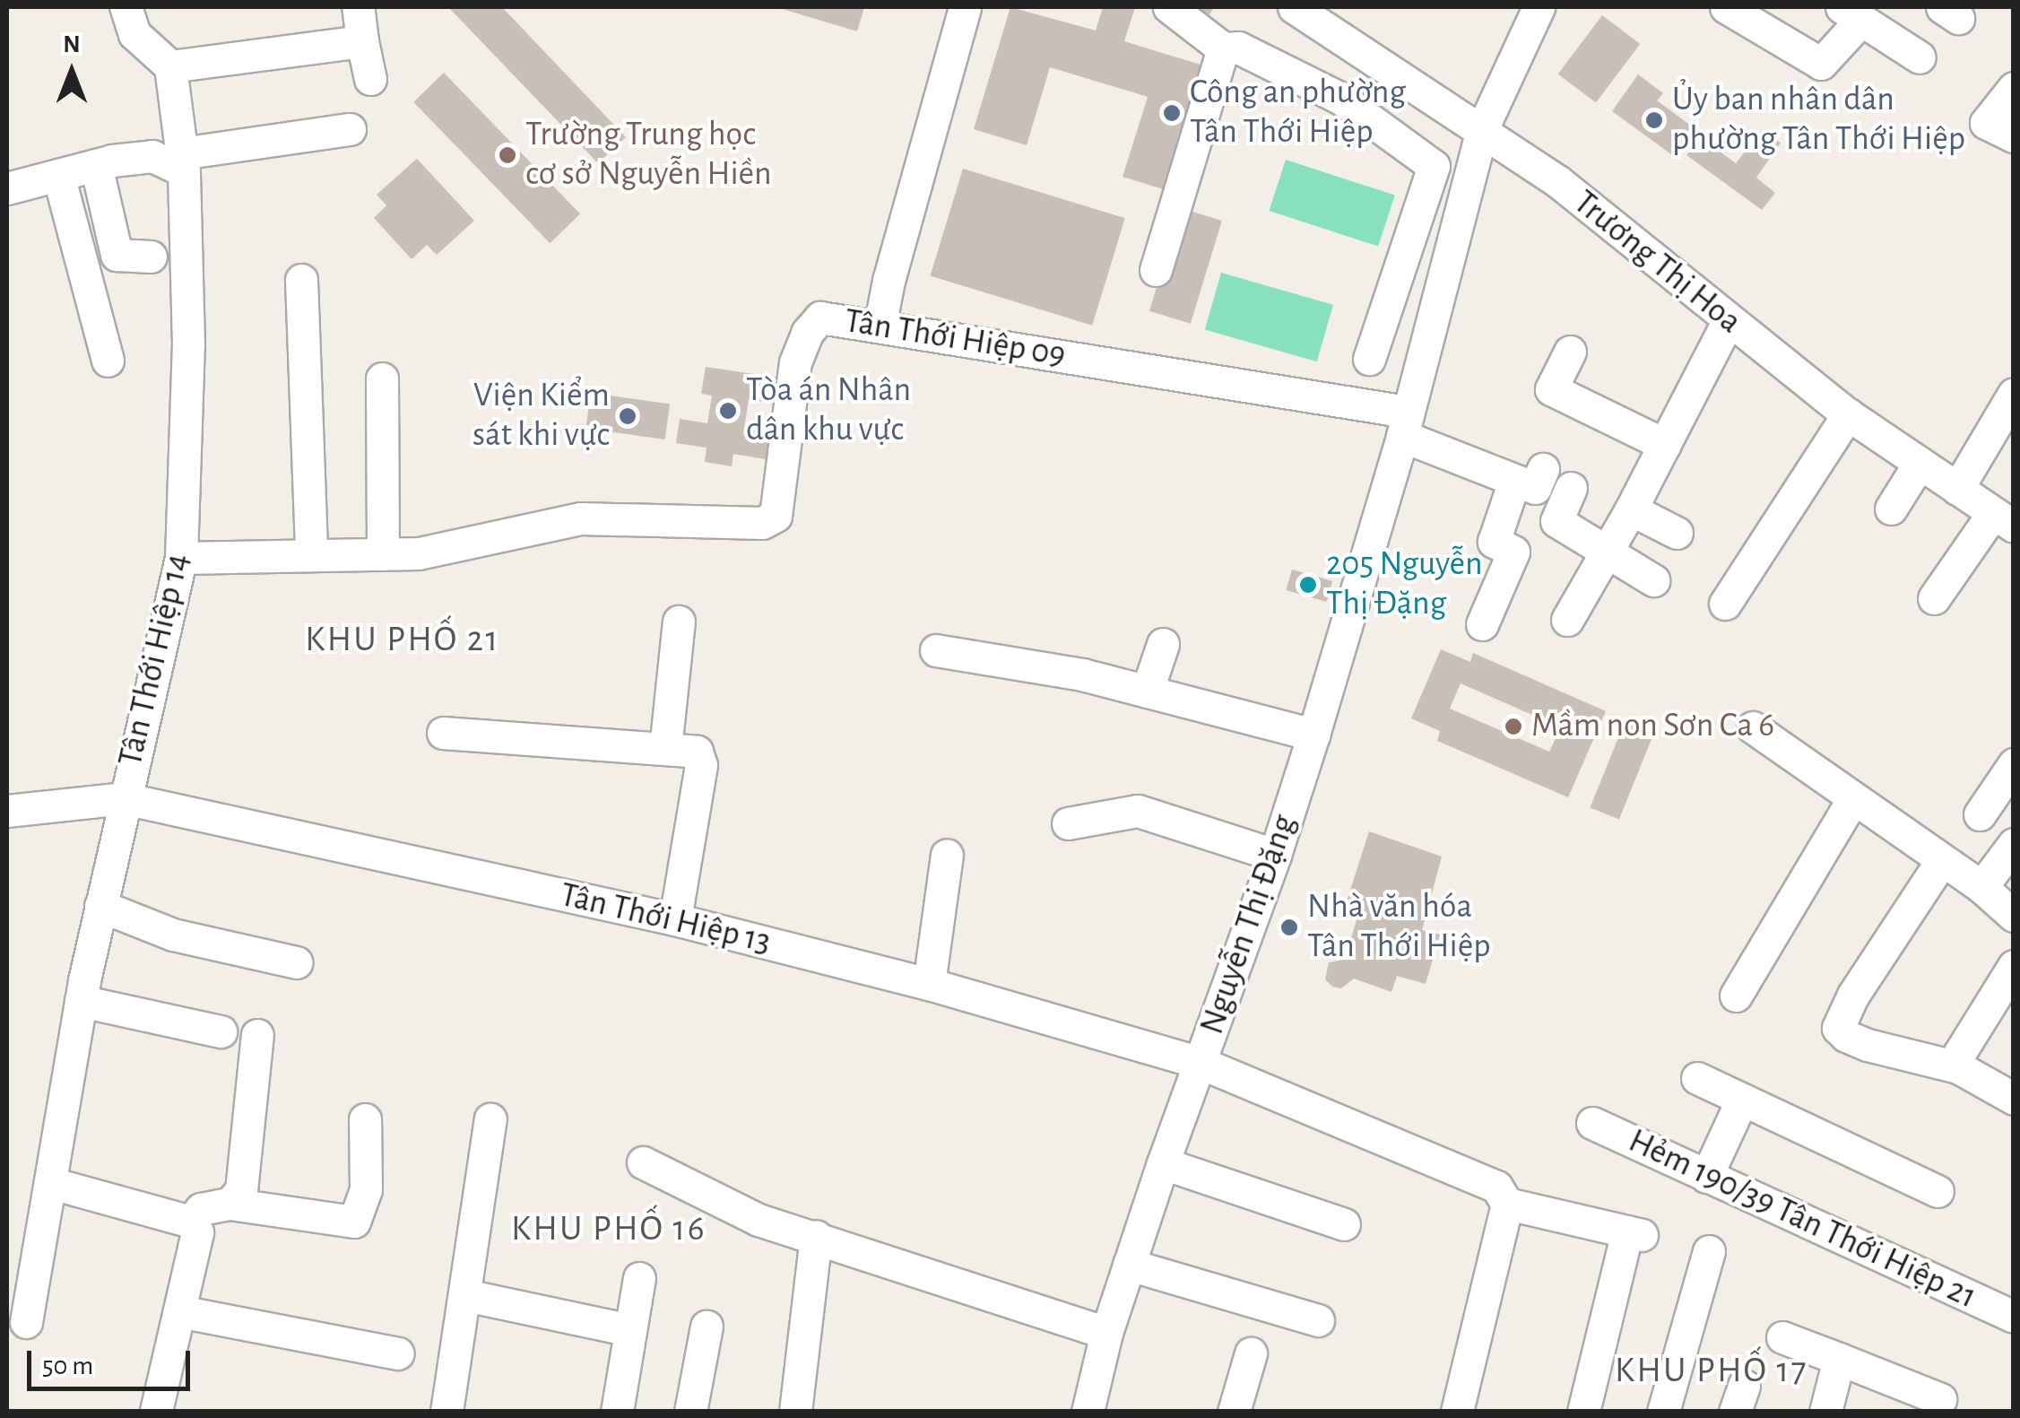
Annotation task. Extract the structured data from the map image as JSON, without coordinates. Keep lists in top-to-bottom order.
{
  "streets": {
    "street": [
      "Trương Thị Hoa",
      "Tân Thới Hiệp 09",
      "Tân Thới Hiệp 14",
      "Tân Thới Hiệp 13",
      "Nguyễn Thị Đặng",
      "Hẻm 190/39 Tân Thới Hiệp 21"
    ]
  },
  "crossings": [
    ["Trương Thị Hoa", "Nguyễn Thị Đặng"],
    ["Tân Thới Hiệp 09", "Tân Thới Hiệp 14"],
    ["Tân Thới Hiệp 09", "Nguyễn Thị Đặng"],
    ["Tân Thới Hiệp 14", "Tân Thới Hiệp 13"],
    ["Tân Thới Hiệp 13", "Nguyễn Thị Đặng"]
  ],
  "districts": ["KHU PHỐ 21", "KHU PHỐ 16", "KHU PHỐ 17"],
  "places": [
    "Công an phường Tân Thới Hiệp",
    "Ủy ban nhân dân phường Tân Thới Hiệp",
    "Trường Trung học cơ sở Nguyễn Hiền",
    "Tòa án Nhân dân khu vực",
    "Viện Kiểm sát khi vực",
    "205 Nguyễn Thị Đặng",
    "Mầm non Sơn Ca 6",
    "Nhà văn hóa Tân Thới Hiệp"
  ],
  "scale_bar": "50 m",
  "north": "top"
}
